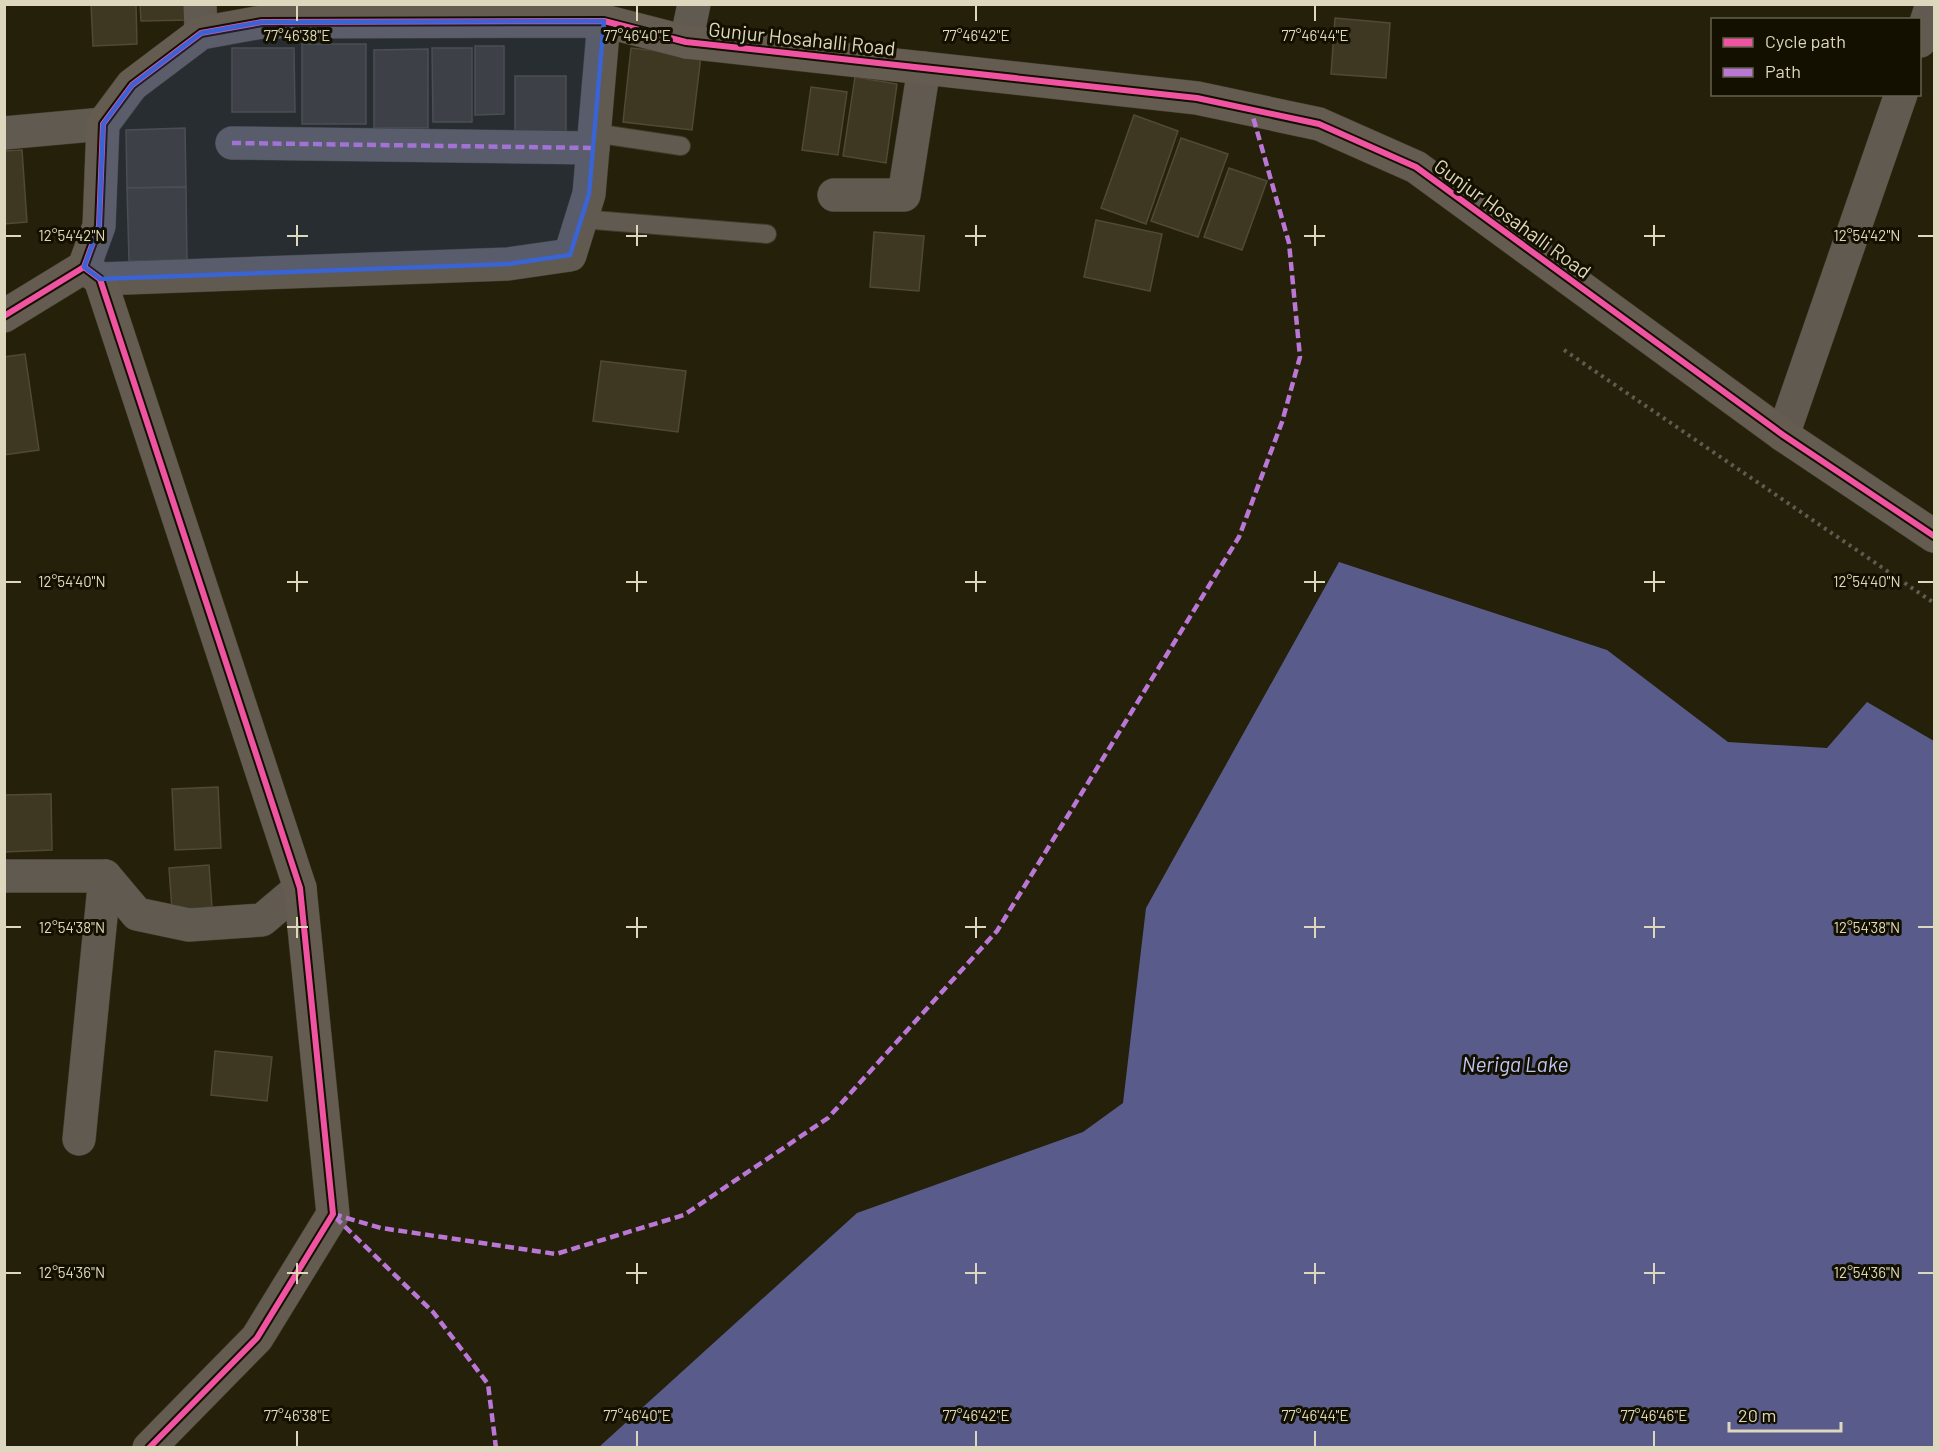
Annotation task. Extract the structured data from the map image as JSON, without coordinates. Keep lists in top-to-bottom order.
{
  "streets": {
    "street": ["Gunjur Hosahalli Road"]
  },
  "water": ["Neriga Lake"],
  "legend": ["Cycle path", "Path"],
  "scale_bar": "20 m",
  "coordinates": [
    "77°46'38\"E",
    "77°46'40\"E",
    "77°46'42\"E",
    "77°46'44\"E",
    "12°54'42\"N",
    "12°54'40\"N",
    "12°54'38\"N",
    "12°54'36\"N",
    "77°46'46\"E"
  ]
}
